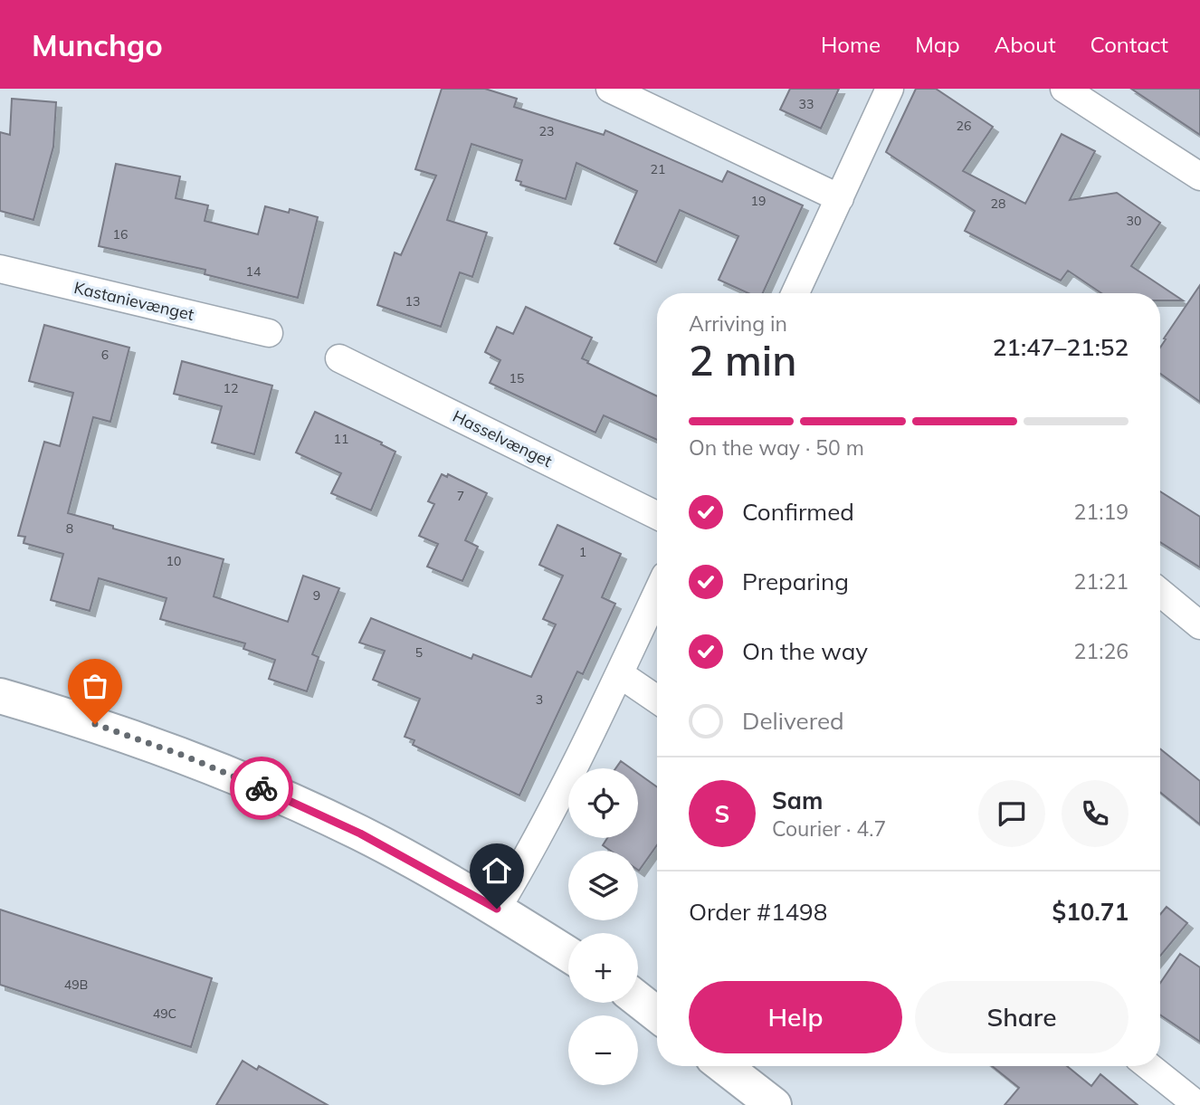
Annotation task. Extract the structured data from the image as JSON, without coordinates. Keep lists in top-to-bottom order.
{
  "streets": {
    "street": ["Kastanievænget", "Hasselvænget"]
  },
  "house_numbers": [
    "33",
    "26",
    "23",
    "21",
    "19",
    "28",
    "30",
    "16",
    "14",
    "13",
    "6",
    "15",
    "12",
    "11",
    "7",
    "8",
    "1",
    "10",
    "9",
    "5",
    "3",
    "49B",
    "49C"
  ],
  "page": {
    "header": "Munchgo",
    "nav": [
      "Home",
      "Map",
      "About",
      "Contact"
    ],
    "heading": ["2 min", "Arriving in", "21:47–21:52"],
    "panel": [
      "Sam",
      "Courier · 4.7",
      "Order #1498",
      "$10.71"
    ],
    "bar": "On the way · 50 m",
    "list": [
      ["Confirmed", "21:19"],
      ["Preparing", "21:21"],
      ["On the way", "21:26"],
      "Delivered"
    ],
    "map_buttons": ["+", "−"],
    "round": "S",
    "buttons": ["Help", "Share"]
  }
}
